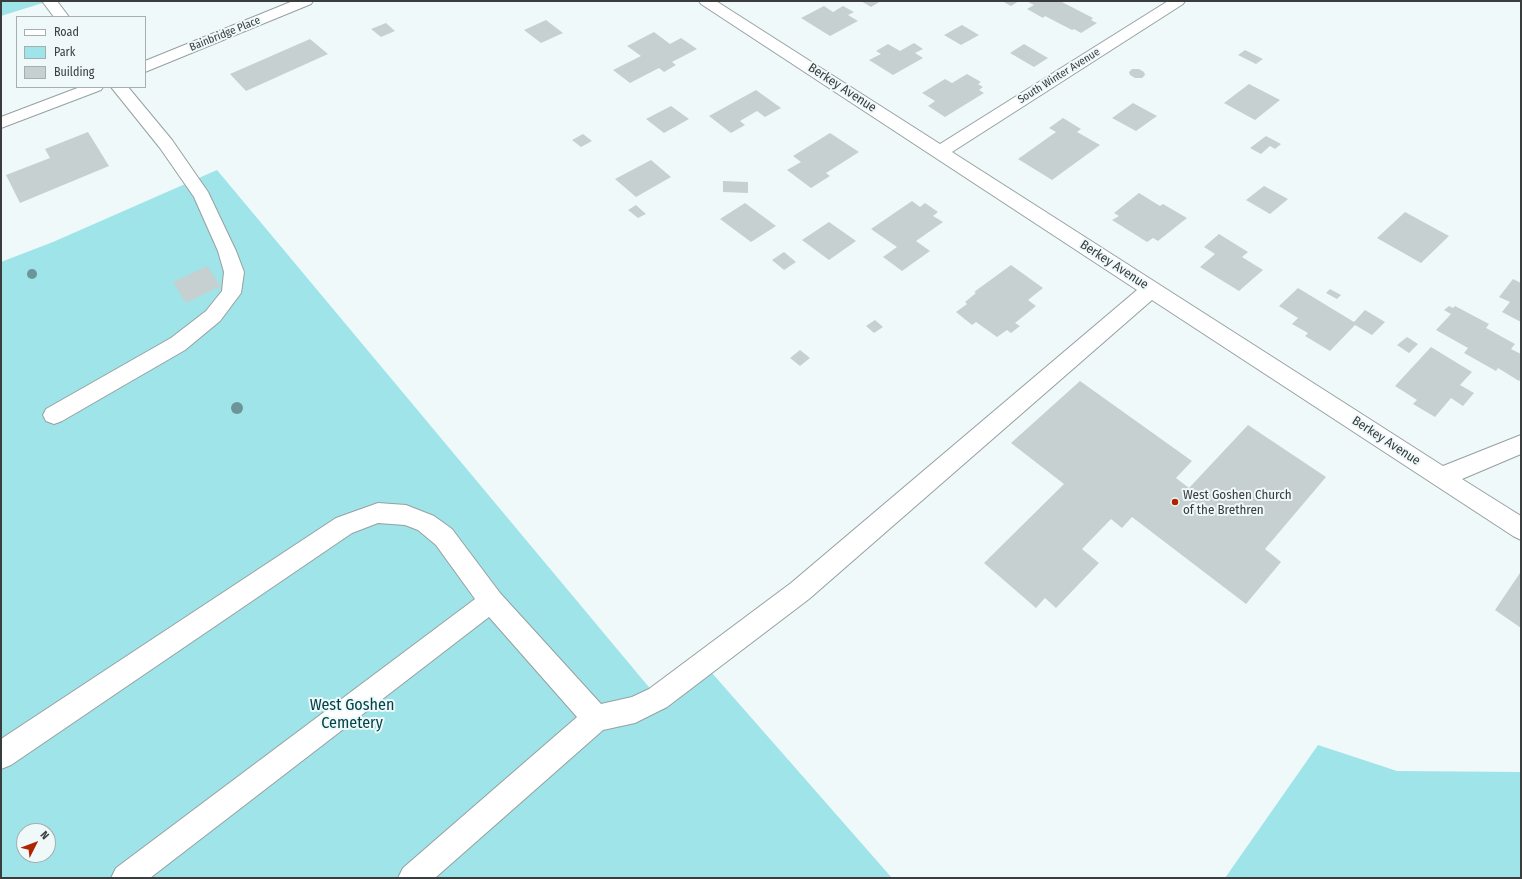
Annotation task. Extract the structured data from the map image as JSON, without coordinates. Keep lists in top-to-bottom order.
{
  "streets": {
    "street": ["Bainbridge Place", "South Winter Avenue", "Berkey Avenue"]
  },
  "crossings": [
    ["South Winter Avenue", "Berkey Avenue"]
  ],
  "parks": ["West Goshen Cemetery"],
  "places": ["West Goshen Church of the Brethren"],
  "legend": ["Road", "Park", "Building"],
  "north": "top right"
}
